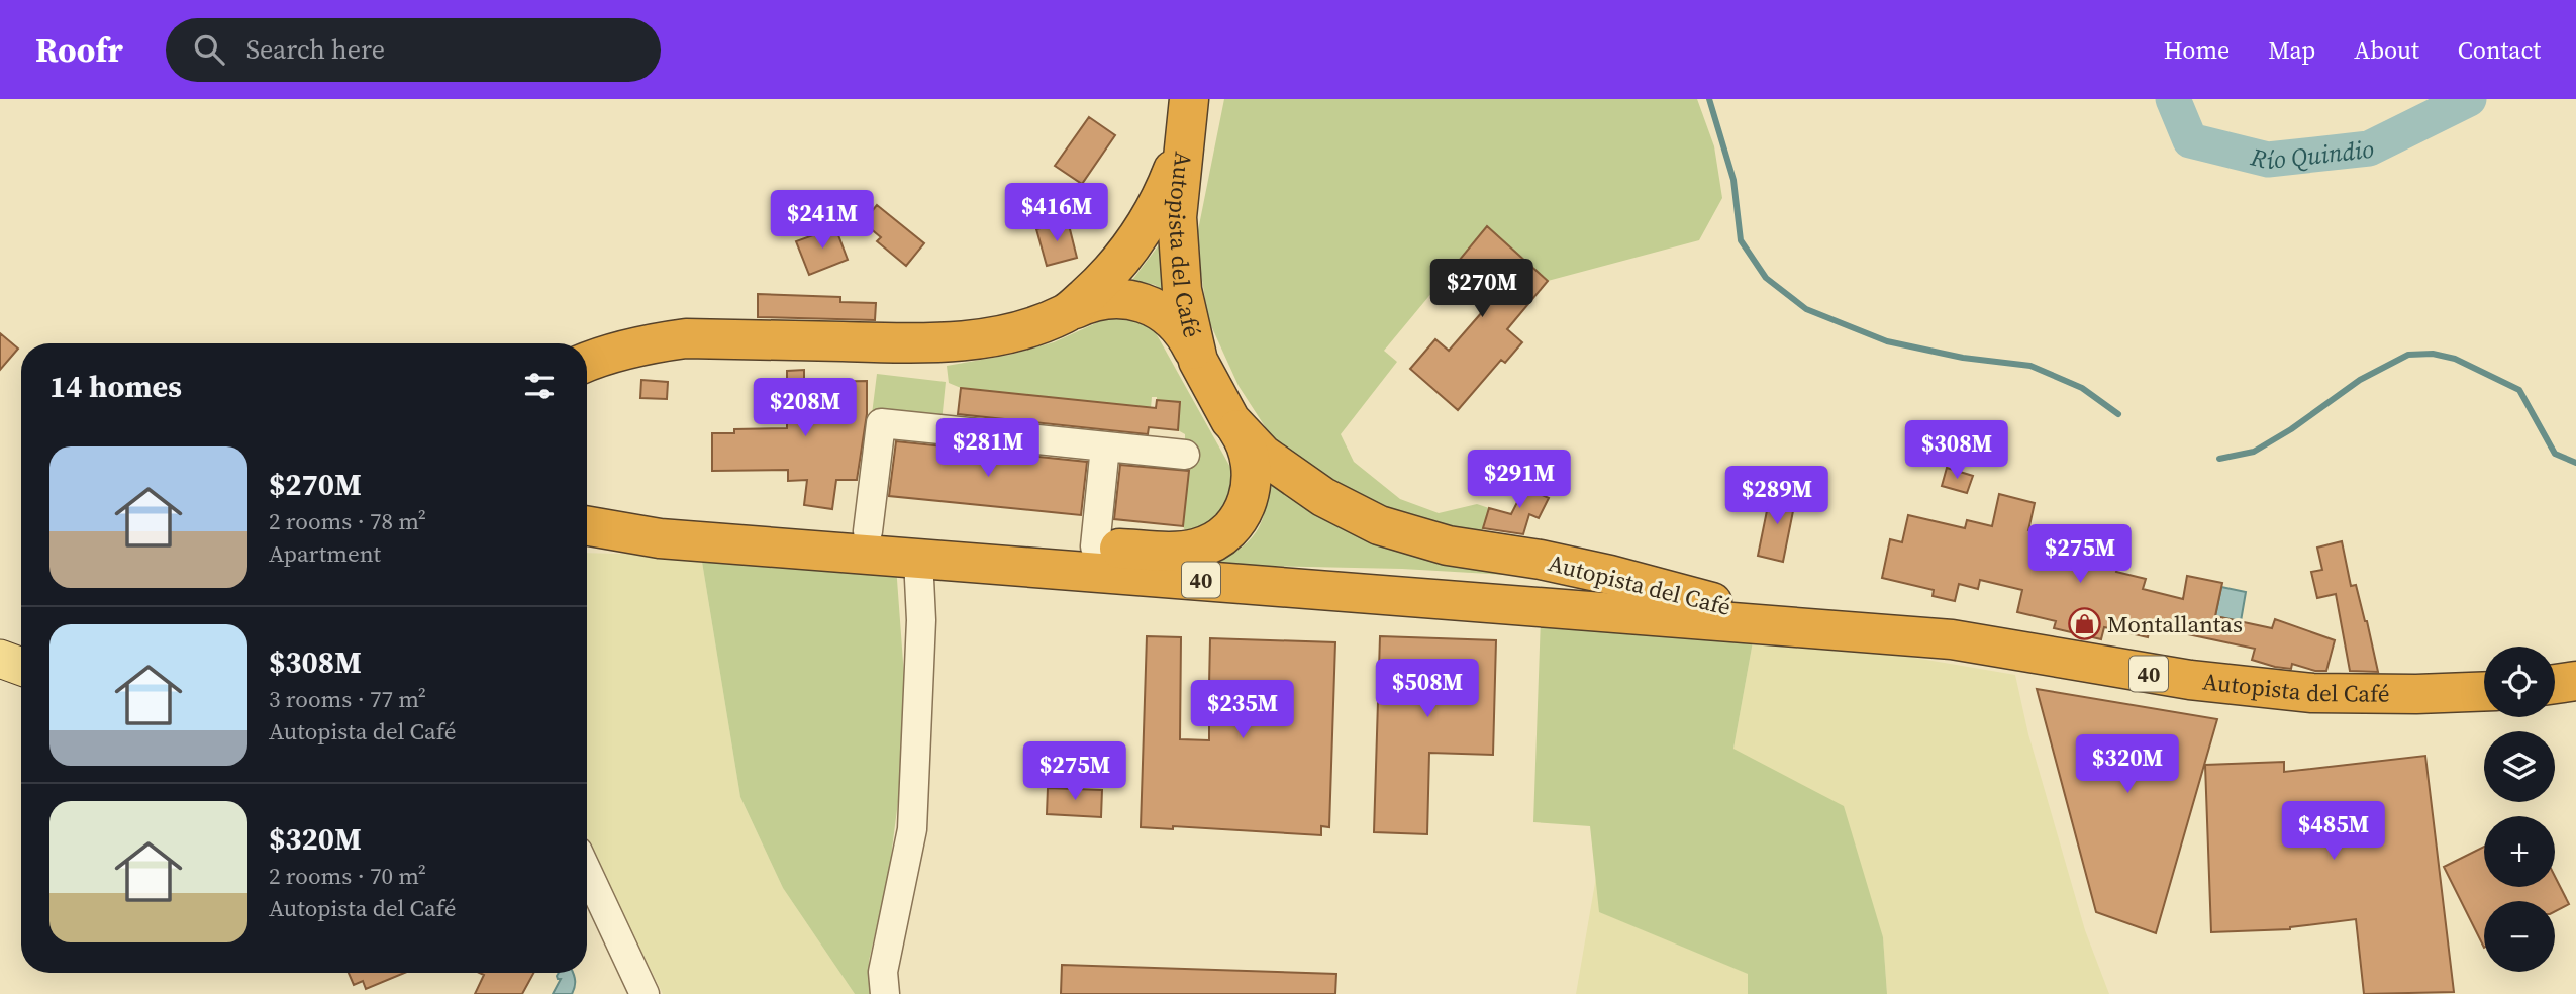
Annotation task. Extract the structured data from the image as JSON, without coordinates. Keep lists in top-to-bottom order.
{
  "streets": {
    "highway": ["Autopista del Café", "40"]
  },
  "crossings": [
    ["Autopista del Café", "40"]
  ],
  "water": ["Río Quindio"],
  "places": {
    "shop": ["Montallantas"]
  },
  "page": {
    "header": "Roofr",
    "search": "Search here",
    "nav": [
      "Home",
      "Map",
      "About",
      "Contact"
    ],
    "price": [
      "$416M",
      "$241M",
      "$270M",
      "$208M",
      "$281M",
      "$308M",
      "$291M",
      "$289M",
      "$275M",
      "$508M",
      "$235M",
      "$320M",
      "$275M",
      "$485M"
    ],
    "heading": "14 homes",
    "list": [
      {
        "name": "$270M",
        "note": "2 rooms · 78 m² · Apartment"
      },
      {
        "name": "$308M",
        "note": "3 rooms · 77 m² · Autopista del Café"
      },
      {
        "name": "$320M",
        "note": "2 rooms · 70 m² · Autopista del Café"
      }
    ],
    "map_buttons": ["+", "−"]
  }
}
